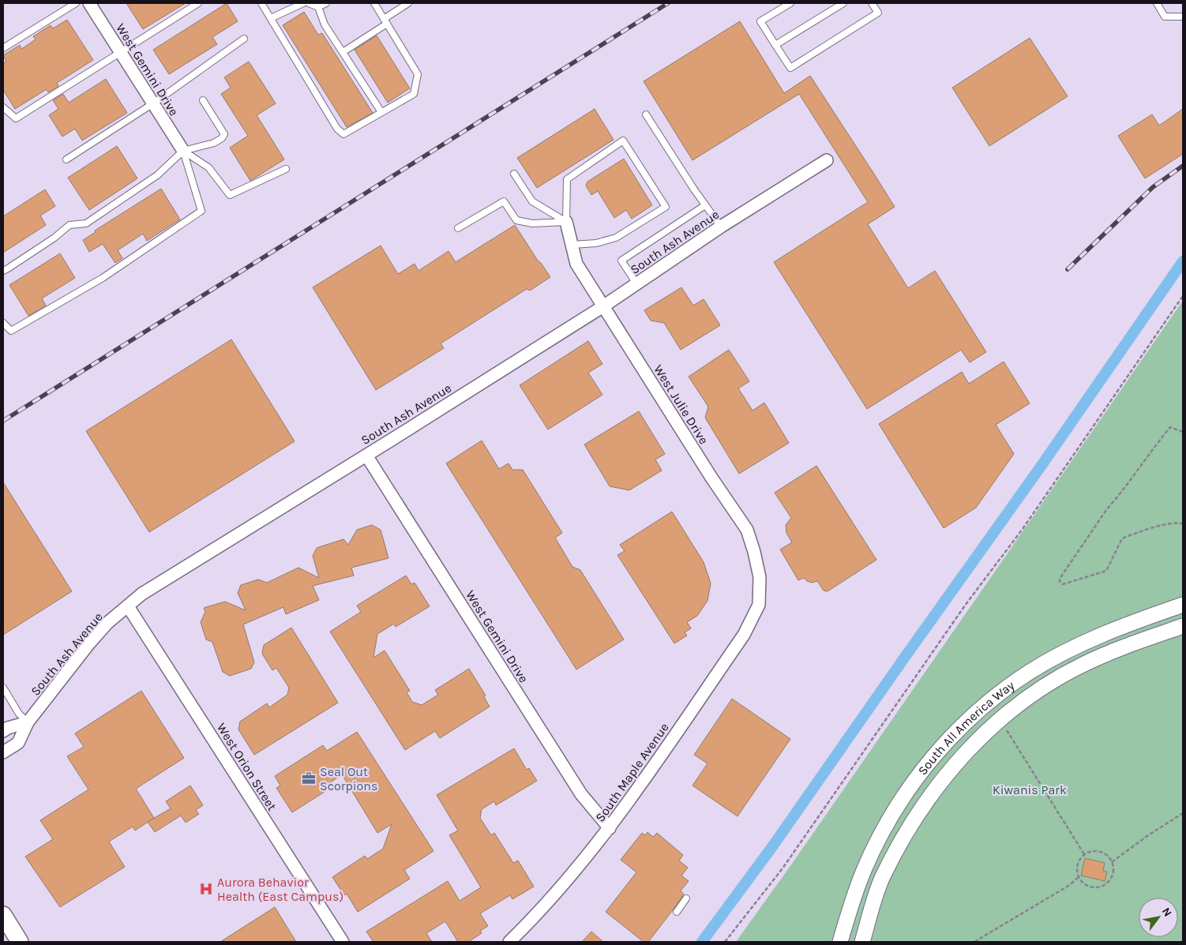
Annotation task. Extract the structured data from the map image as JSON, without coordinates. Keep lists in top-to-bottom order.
{
  "streets": {
    "street": [
      "West Gemini Drive",
      "South Ash Avenue",
      "West Julie Drive",
      "South All America Way",
      "West Orion Street",
      "South Maple Avenue"
    ]
  },
  "crossings": [
    ["West Gemini Drive", "South Ash Avenue"],
    ["West Gemini Drive", "South Maple Avenue"],
    ["South Ash Avenue", "West Julie Drive"],
    ["South Ash Avenue", "West Orion Street"],
    ["West Julie Drive", "South Maple Avenue"]
  ],
  "parks": ["Kiwanis Park"],
  "places": {
    "office": ["Seal Out Scorpions"],
    "hospital": ["Aurora Behavior Health (East Campus)"]
  },
  "north": "top right"
}
